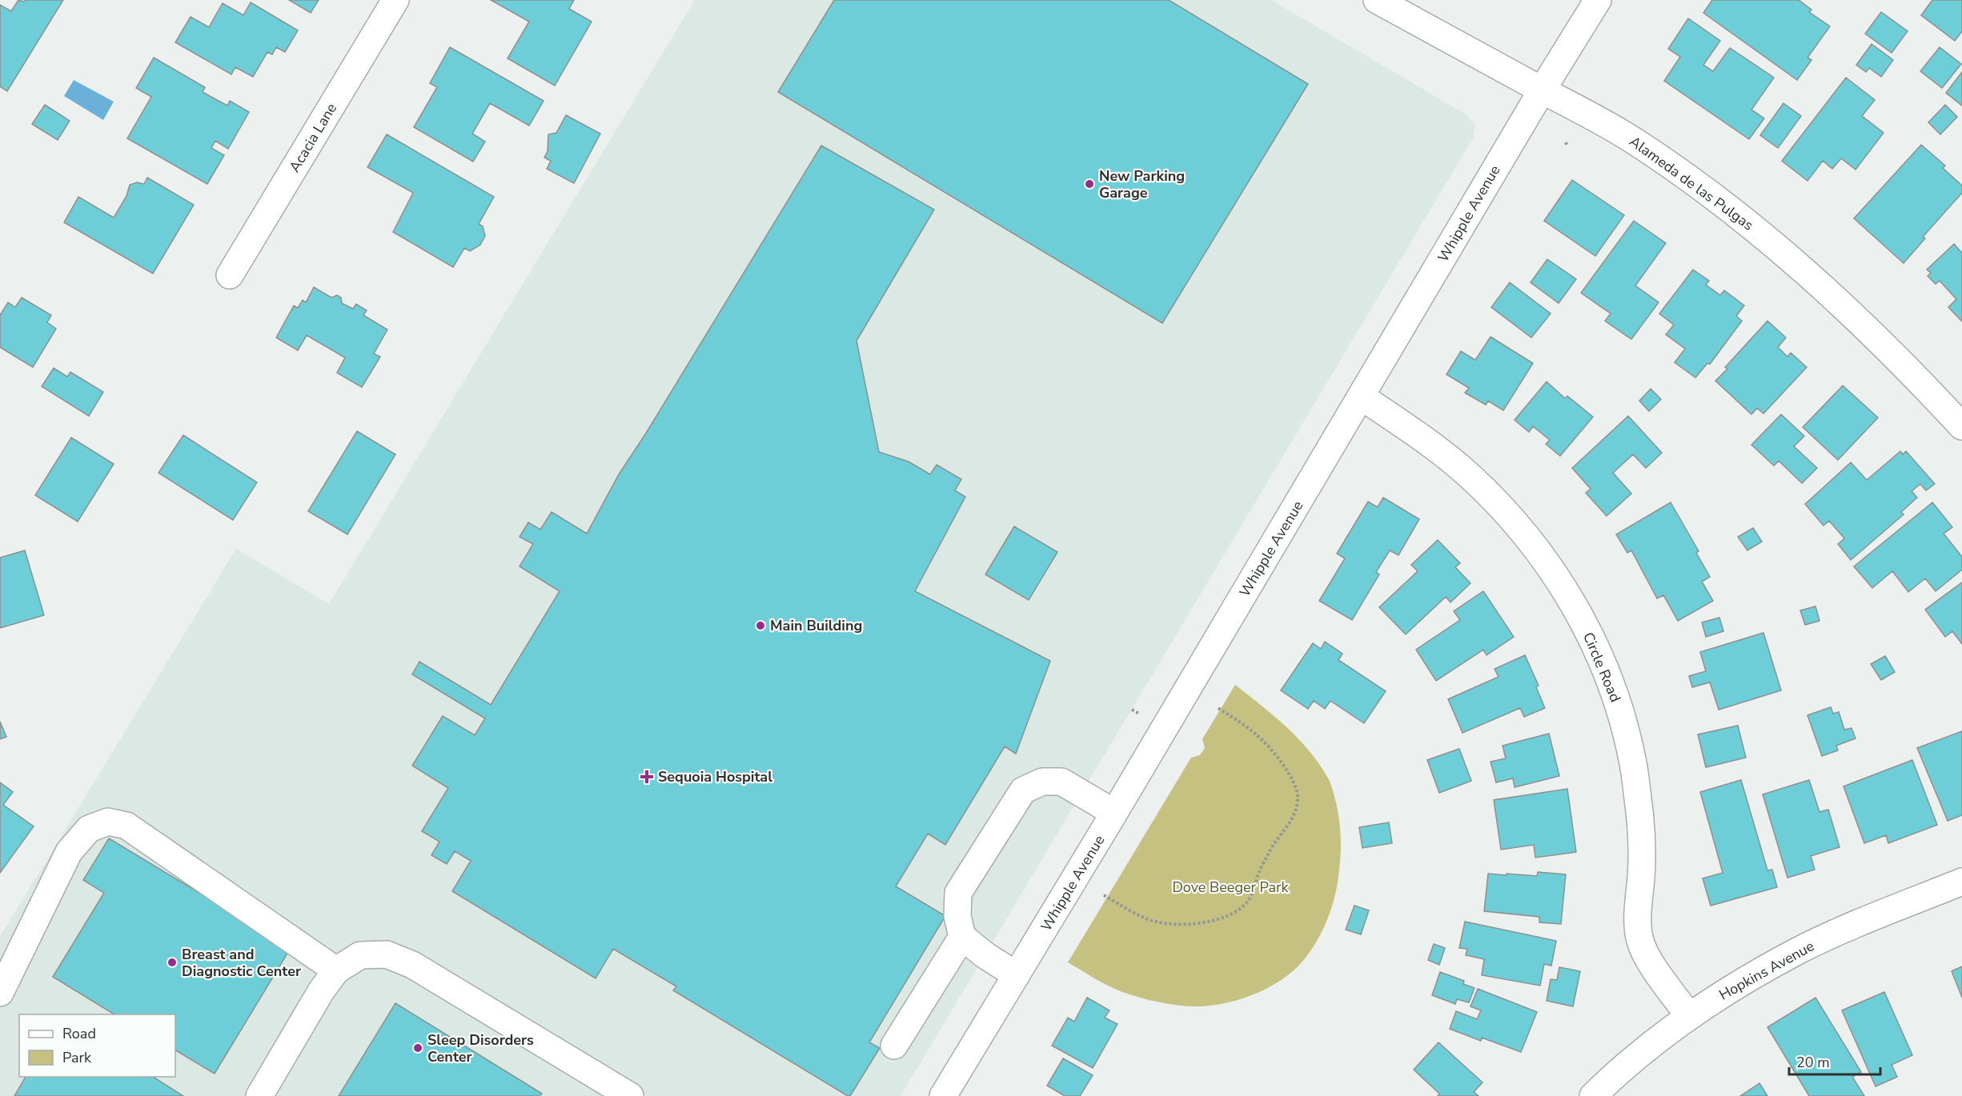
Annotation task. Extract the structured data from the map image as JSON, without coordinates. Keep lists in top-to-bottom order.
{
  "streets": {
    "street": [
      "Acacia Lane",
      "Alameda de las Pulgas",
      "Whipple Avenue",
      "Circle Road",
      "Hopkins Avenue"
    ]
  },
  "crossings": [
    ["Alameda de las Pulgas", "Whipple Avenue"],
    ["Whipple Avenue", "Circle Road"],
    ["Circle Road", "Hopkins Avenue"]
  ],
  "parks": ["Dove Beeger Park"],
  "places": {
    "other": [
      "New Parking Garage",
      "Main Building",
      "Breast and Diagnostic Center",
      "Sleep Disorders Center"
    ],
    "health": ["Sequoia Hospital"]
  },
  "legend": ["Road", "Park"],
  "scale_bar": "20 m"
}
